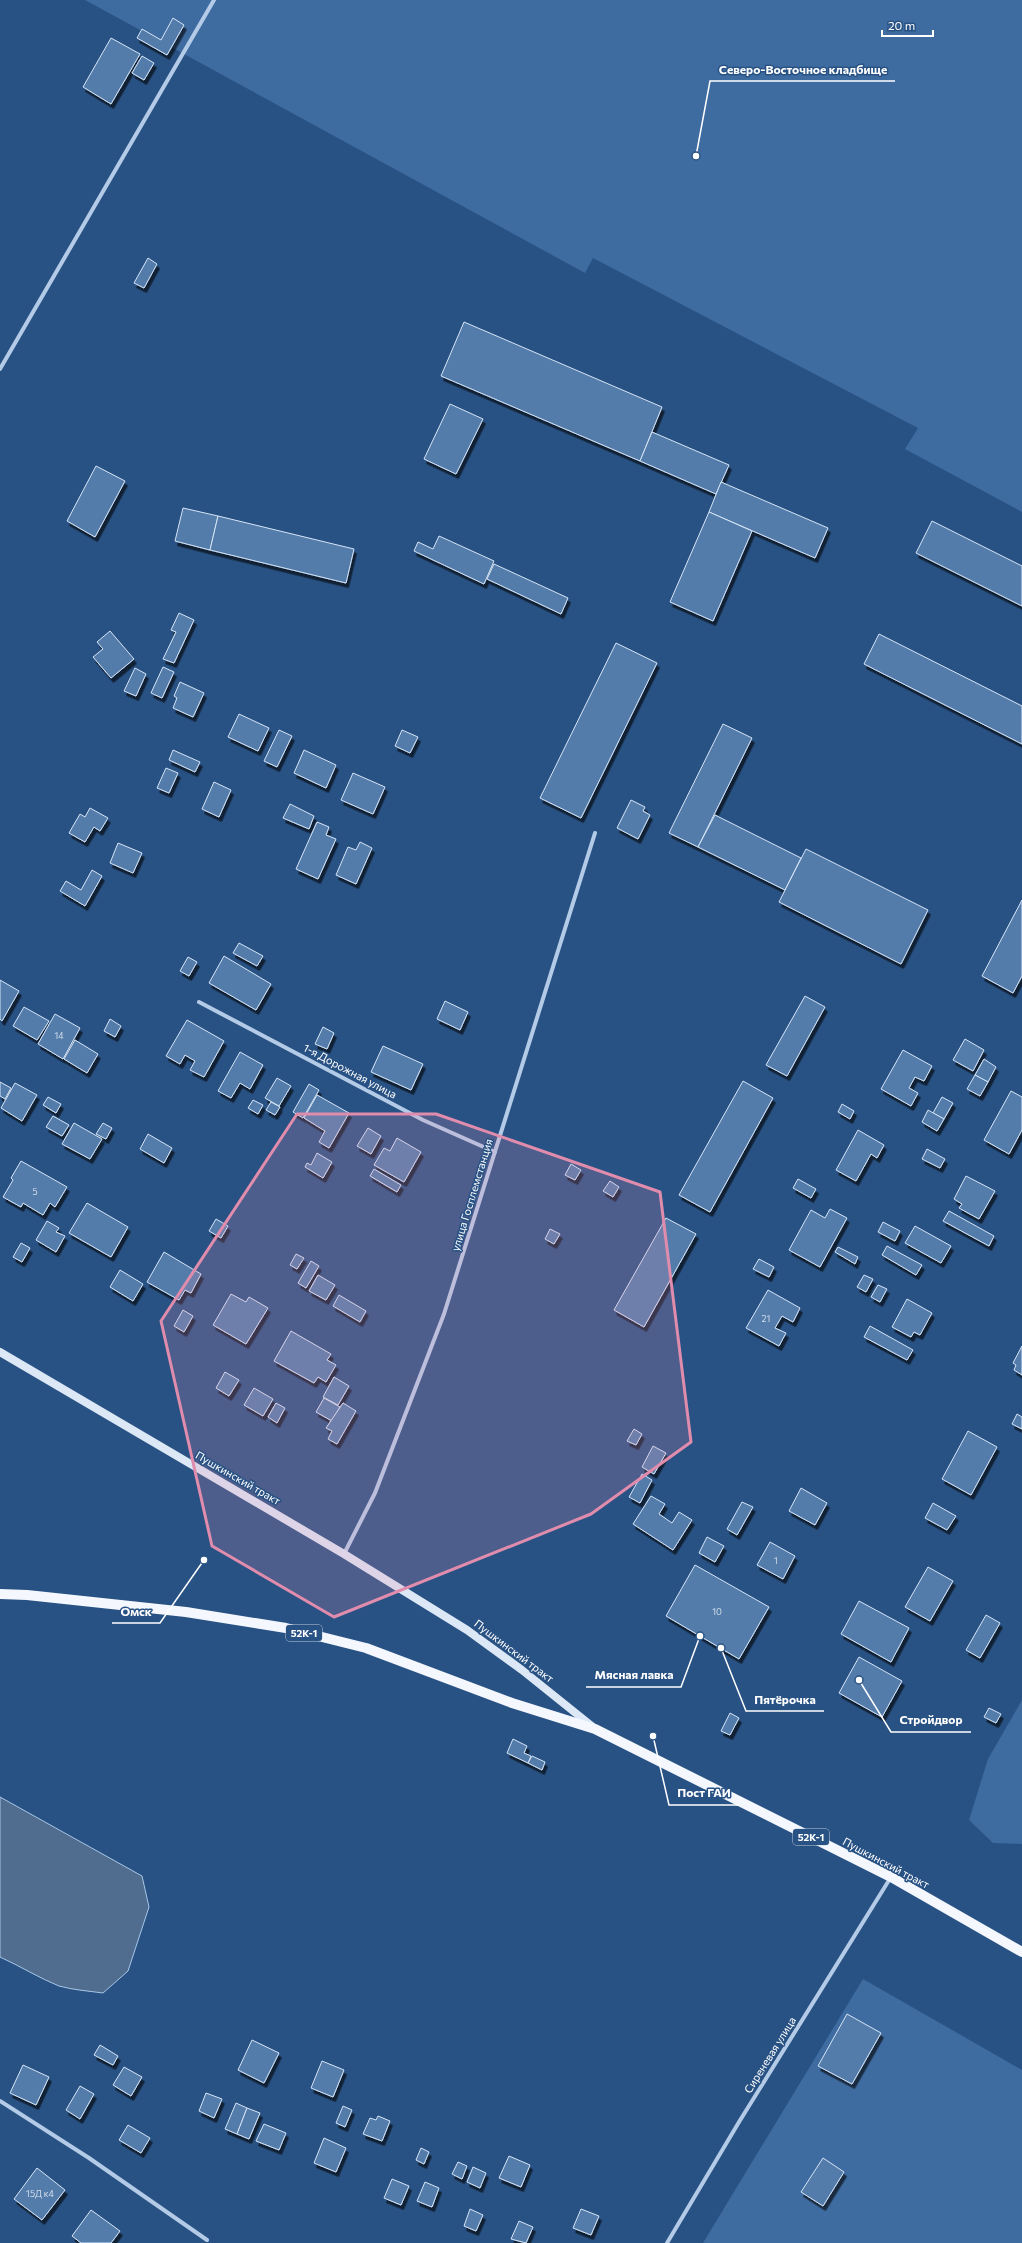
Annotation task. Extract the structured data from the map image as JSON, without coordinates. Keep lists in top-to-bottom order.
{
  "streets": {
    "main road": ["Пушкинский тракт", "52К-1"],
    "street": ["1-я Дорожная улица", "улица Госплемстанция", "Сиреневая улица"]
  },
  "crossings": [
    ["1-я Дорожная улица", "улица Госплемстанция"],
    ["улица Госплемстанция", "Пушкинский тракт"],
    ["Пушкинский тракт", "52К-1"],
    ["Пушкинский тракт", "Сиреневая улица"]
  ],
  "places": [
    "Северо-Восточное кладбище",
    "Омск",
    "Мясная лавка",
    "Пятёрочка",
    "Стройдвор",
    "Пост ГАИ"
  ],
  "house_numbers": [
    "14",
    "5",
    "21",
    "1",
    "10",
    "15Д к4"
  ],
  "scale_bar": "20 m"
}
